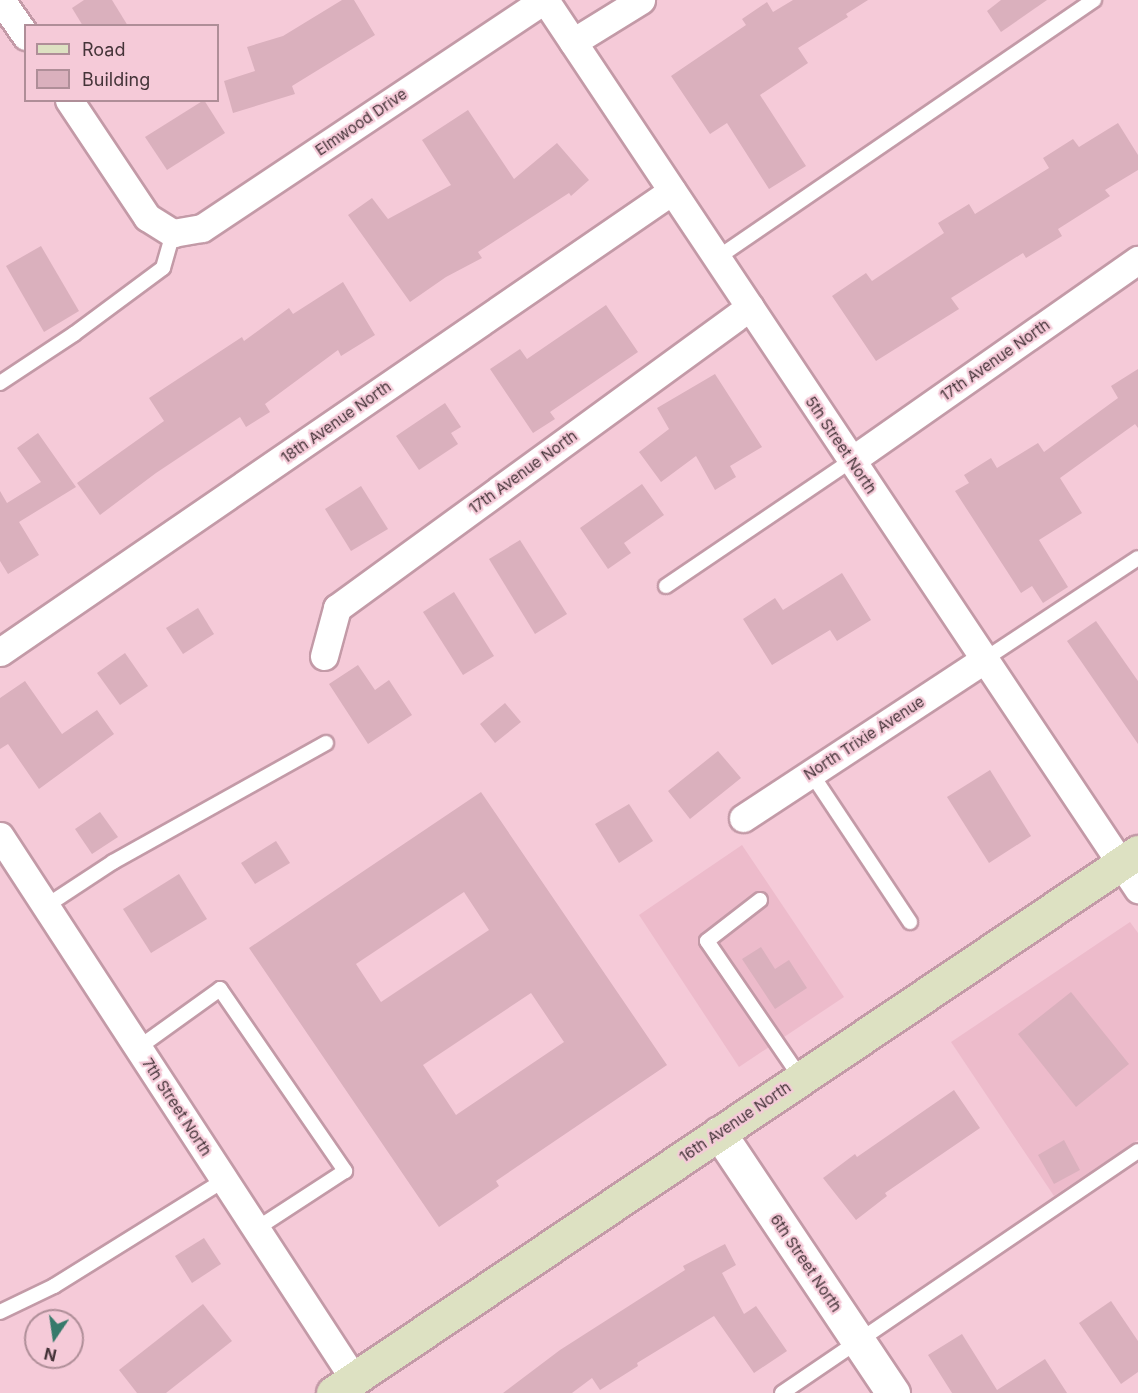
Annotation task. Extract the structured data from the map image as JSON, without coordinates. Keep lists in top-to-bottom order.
{
  "streets": {
    "main road": ["16th Avenue North"],
    "street": [
      "Elmwood Drive",
      "17th Avenue North",
      "18th Avenue North",
      "5th Street North",
      "North Trixie Avenue",
      "7th Street North",
      "6th Street North"
    ]
  },
  "crossings": [
    ["Elmwood Drive", "5th Street North"],
    ["17th Avenue North", "5th Street North"],
    ["18th Avenue North", "5th Street North"],
    ["5th Street North", "North Trixie Avenue"],
    ["5th Street North", "16th Avenue North"],
    ["7th Street North", "16th Avenue North"],
    ["16th Avenue North", "6th Street North"]
  ],
  "legend": ["Road", "Building"],
  "north": "bottom"
}
